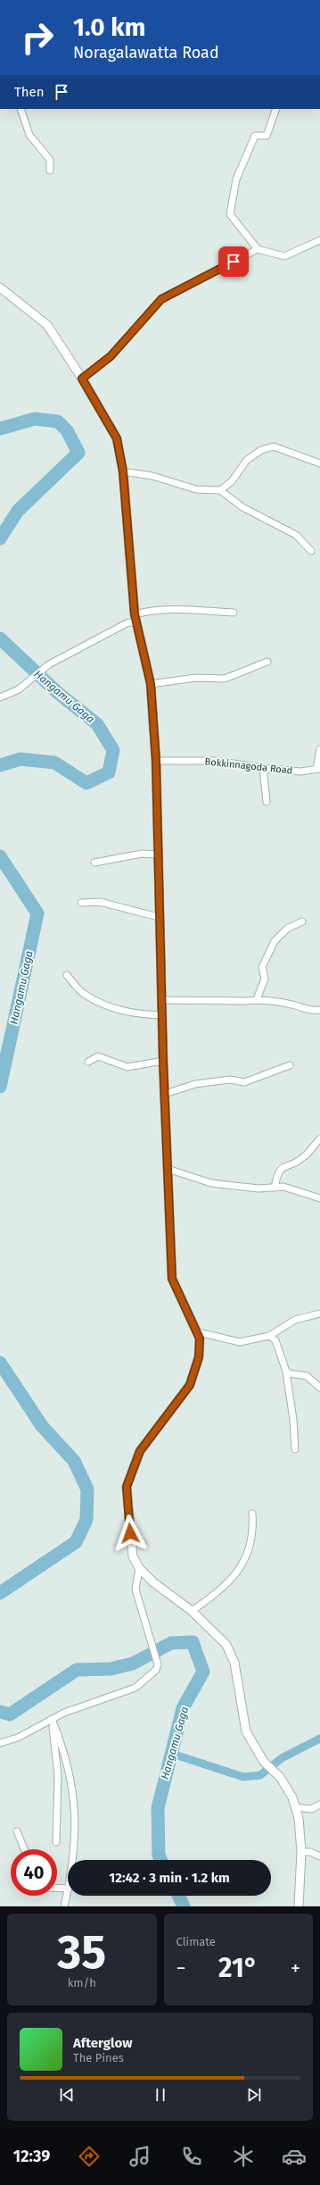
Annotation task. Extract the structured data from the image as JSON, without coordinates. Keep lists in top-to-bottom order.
{
  "streets": {
    "street": ["Bokkinnagoda Road"]
  },
  "water": ["Hangamu Gaga"],
  "page": {
    "turn": ["1.0 km", "Noragalawatta Road"],
    "then": "Then",
    "limit": "40",
    "trip": "12:42 · 3 min · 1.2 km",
    "tile": [
      ["35", "km/h"],
      "Climate"
    ],
    "heat": ["−", "21°", "+"],
    "song": ["Afterglow", "The Pines"],
    "tabs": "12:39"
  }
}
